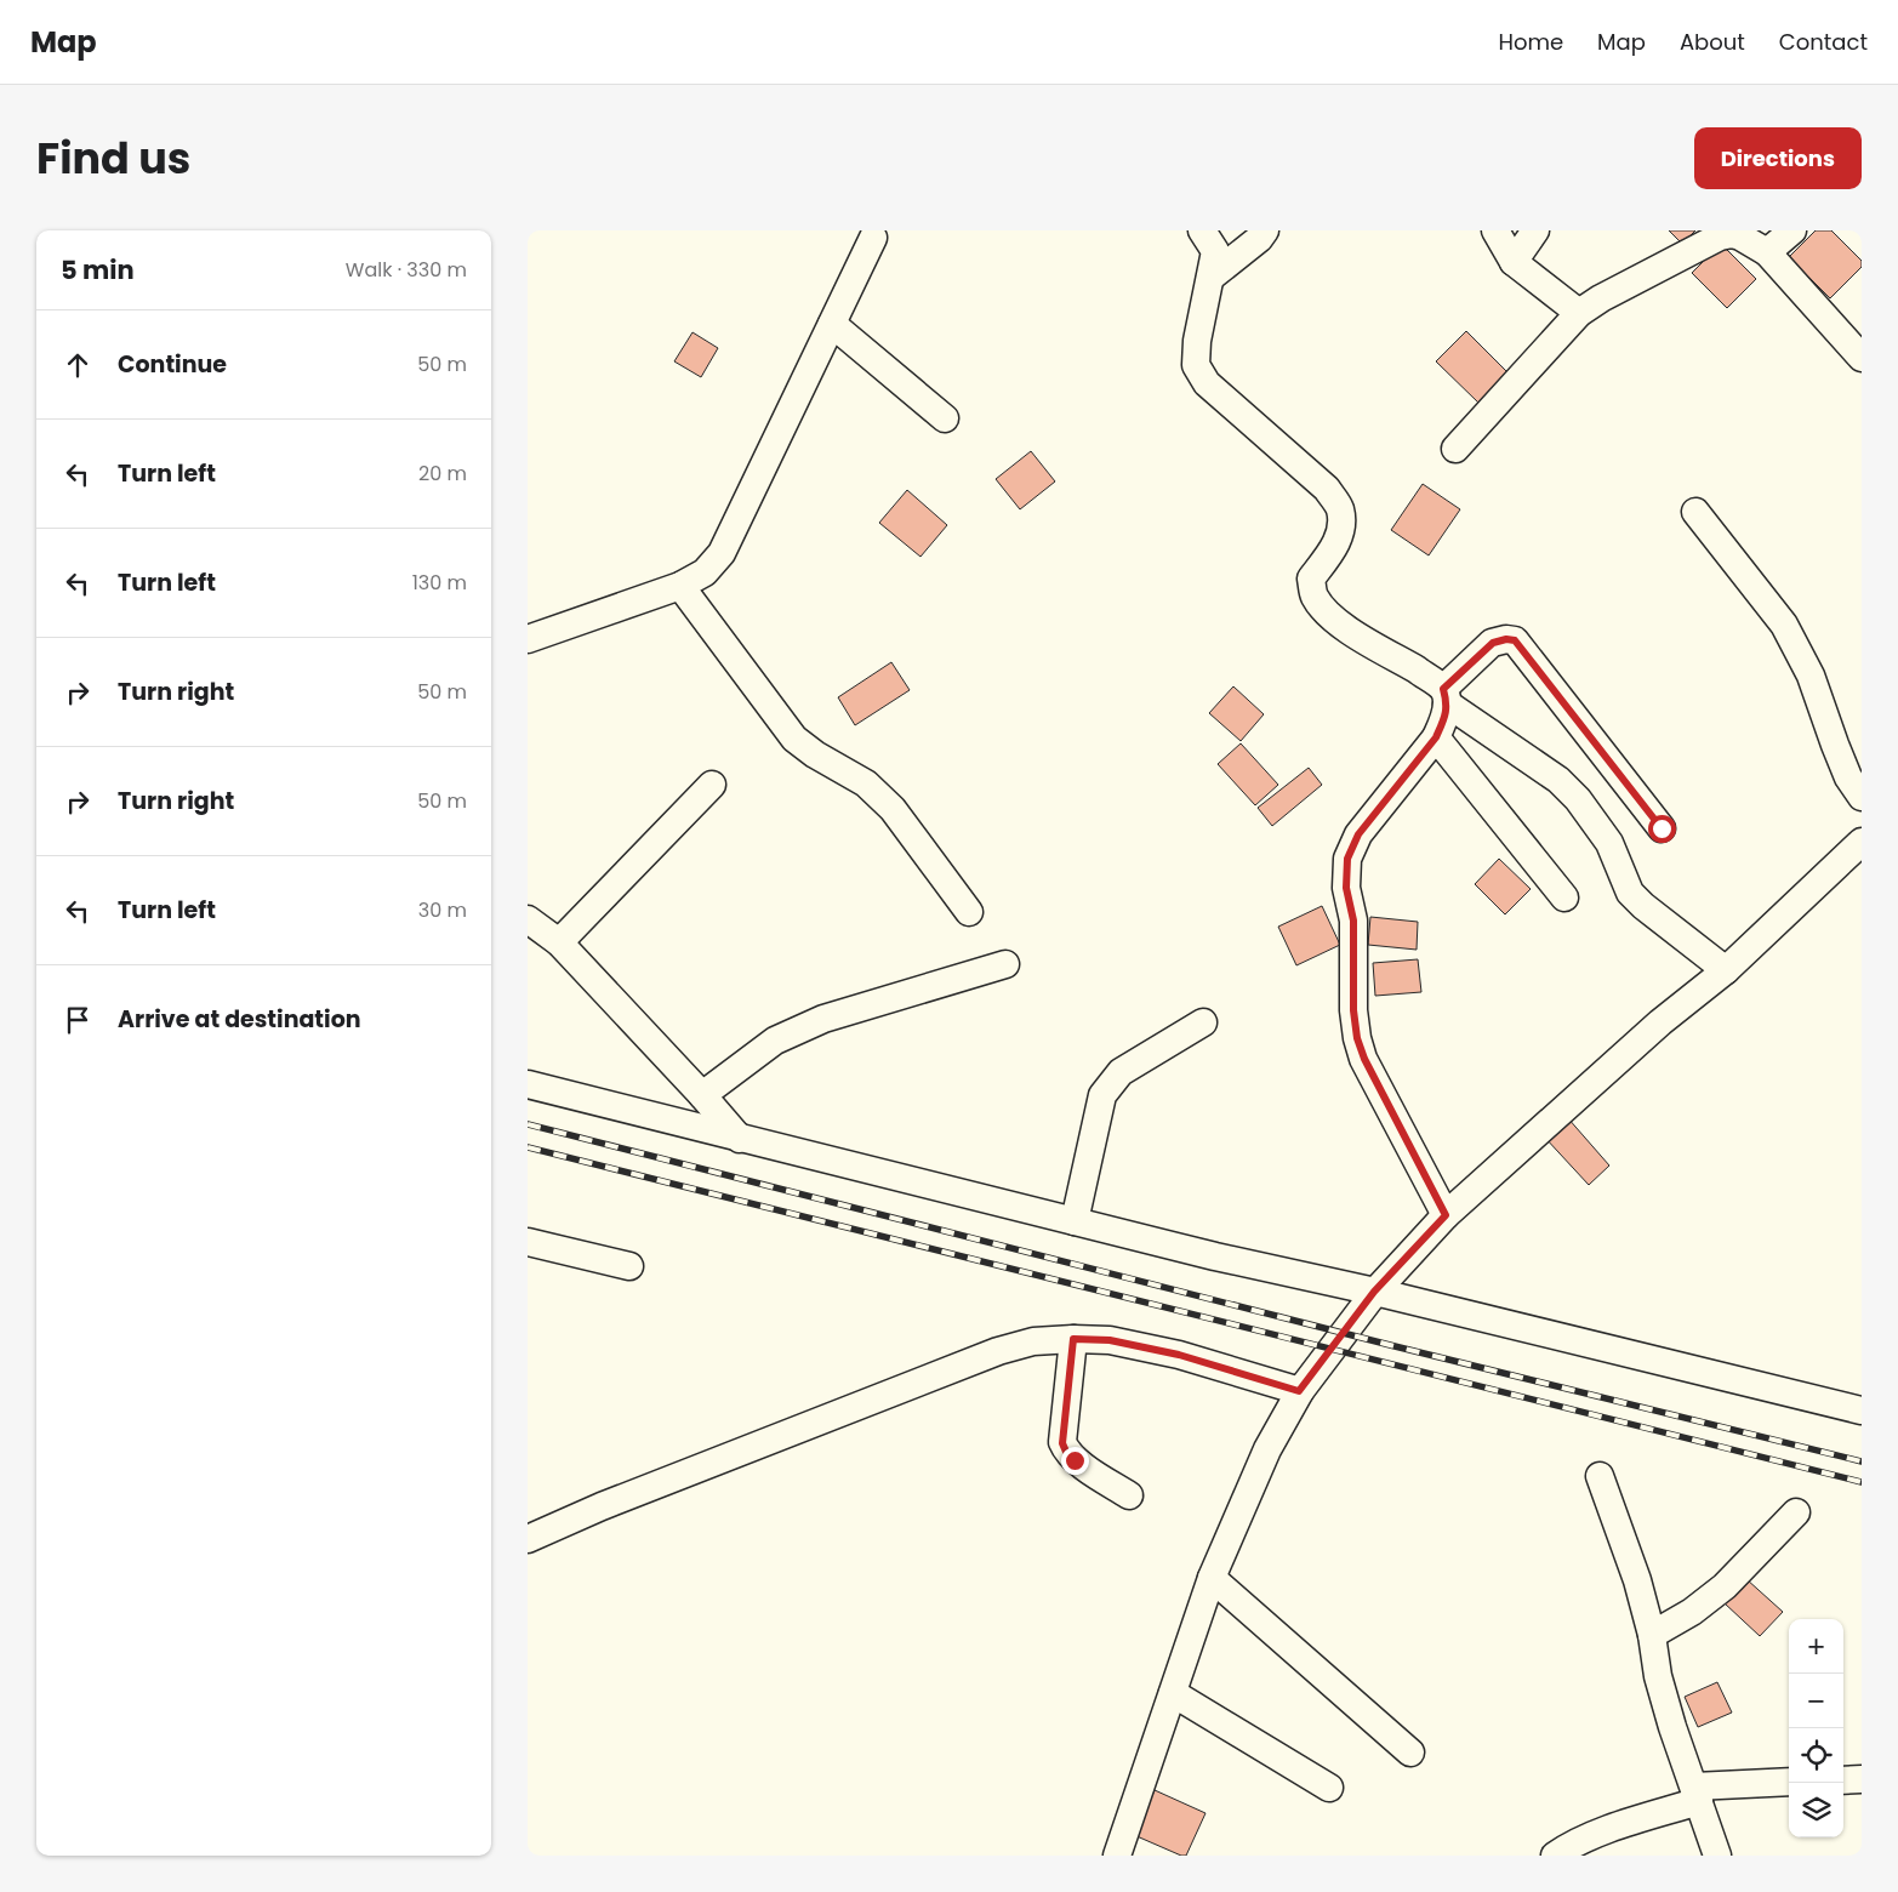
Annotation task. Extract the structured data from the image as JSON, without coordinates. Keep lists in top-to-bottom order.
{
  "page": {
    "header": "Map",
    "nav": [
      "Home",
      "Map",
      "About",
      "Contact"
    ],
    "title": "Find us",
    "buttons": "Directions",
    "heading": ["5 min", "Walk · 330 m"],
    "list": [
      ["Continue", "50 m"],
      ["Turn left", "20 m"],
      ["Turn left", "130 m"],
      ["Turn right", "50 m"],
      ["Turn right", "50 m"],
      ["Turn left", "30 m"],
      "Arrive at destination"
    ],
    "map_buttons": ["+", "−"]
  }
}
